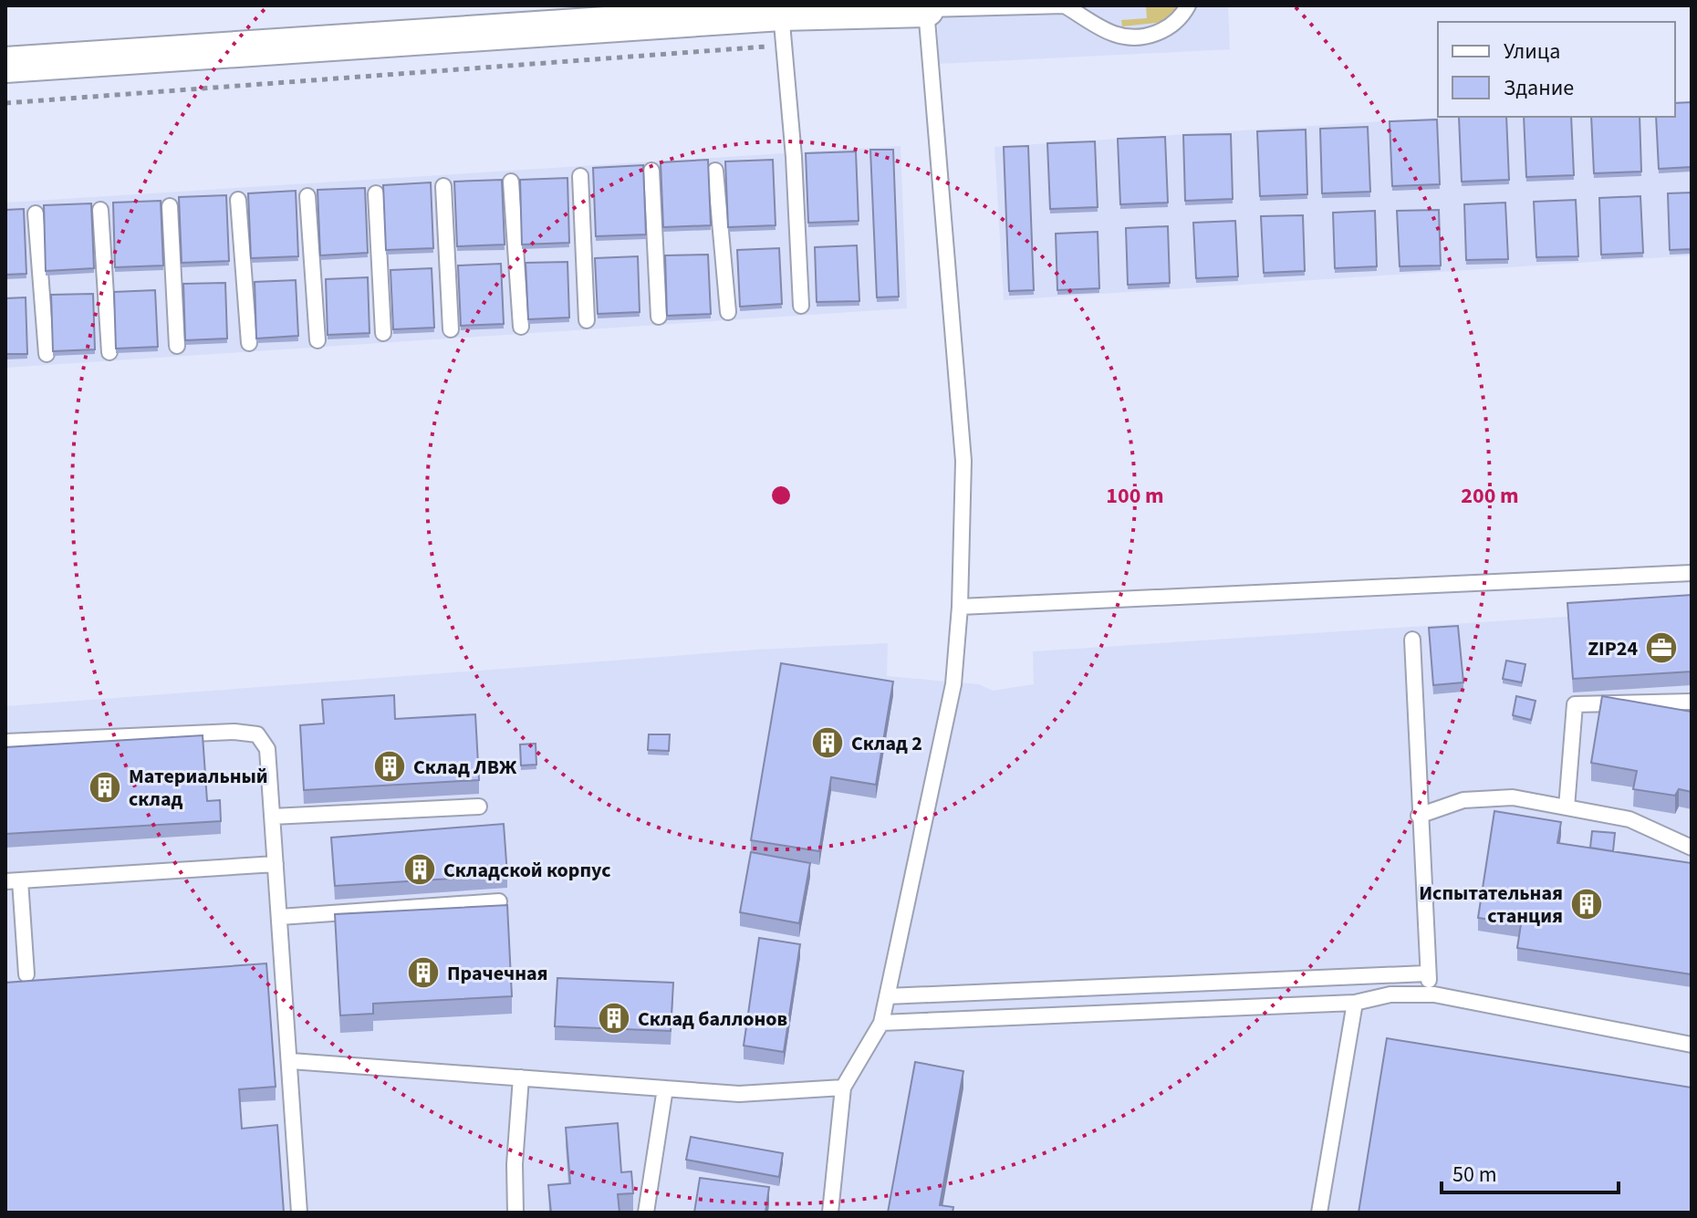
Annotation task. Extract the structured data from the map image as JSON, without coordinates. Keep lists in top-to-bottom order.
{
  "places": {
    "office": ["ZIP24"],
    "building": [
      "Склад 2",
      "Склад ЛВЖ",
      "Материальный склад",
      "Складской корпус",
      "Испытательная станция",
      "Прачечная",
      "Склад баллонов"
    ]
  },
  "legend": ["Улица", "Здание"],
  "scale_bar": "50 m",
  "rings": ["100 m", "200 m"]
}
